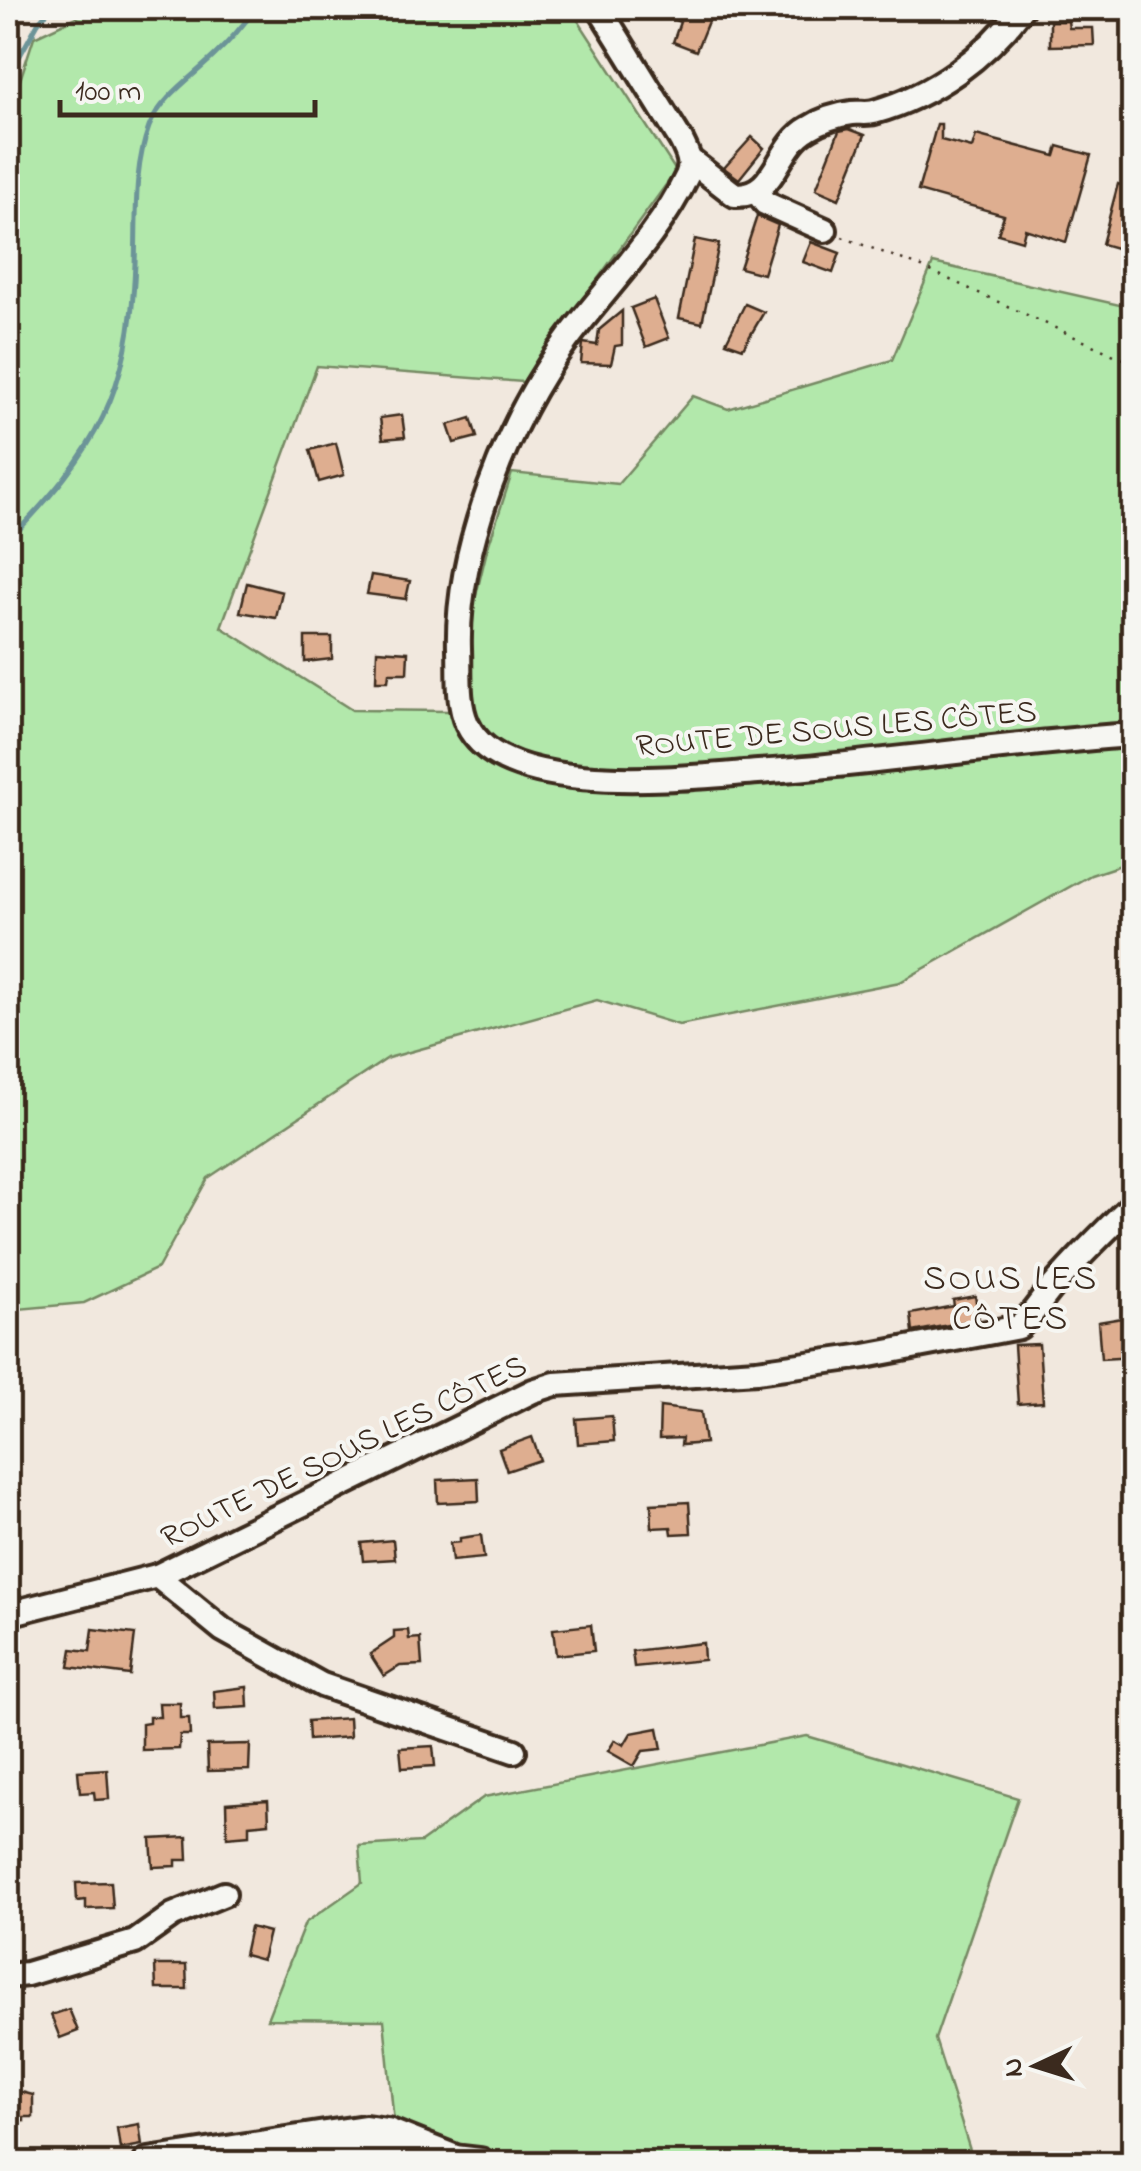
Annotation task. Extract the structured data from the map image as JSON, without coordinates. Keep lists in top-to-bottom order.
{
  "streets": {
    "street": ["ROUTE DE SOUS LES CÔTES"]
  },
  "districts": ["SOUS LES CÔTES"],
  "scale_bar": "100 m",
  "north": "left"
}
